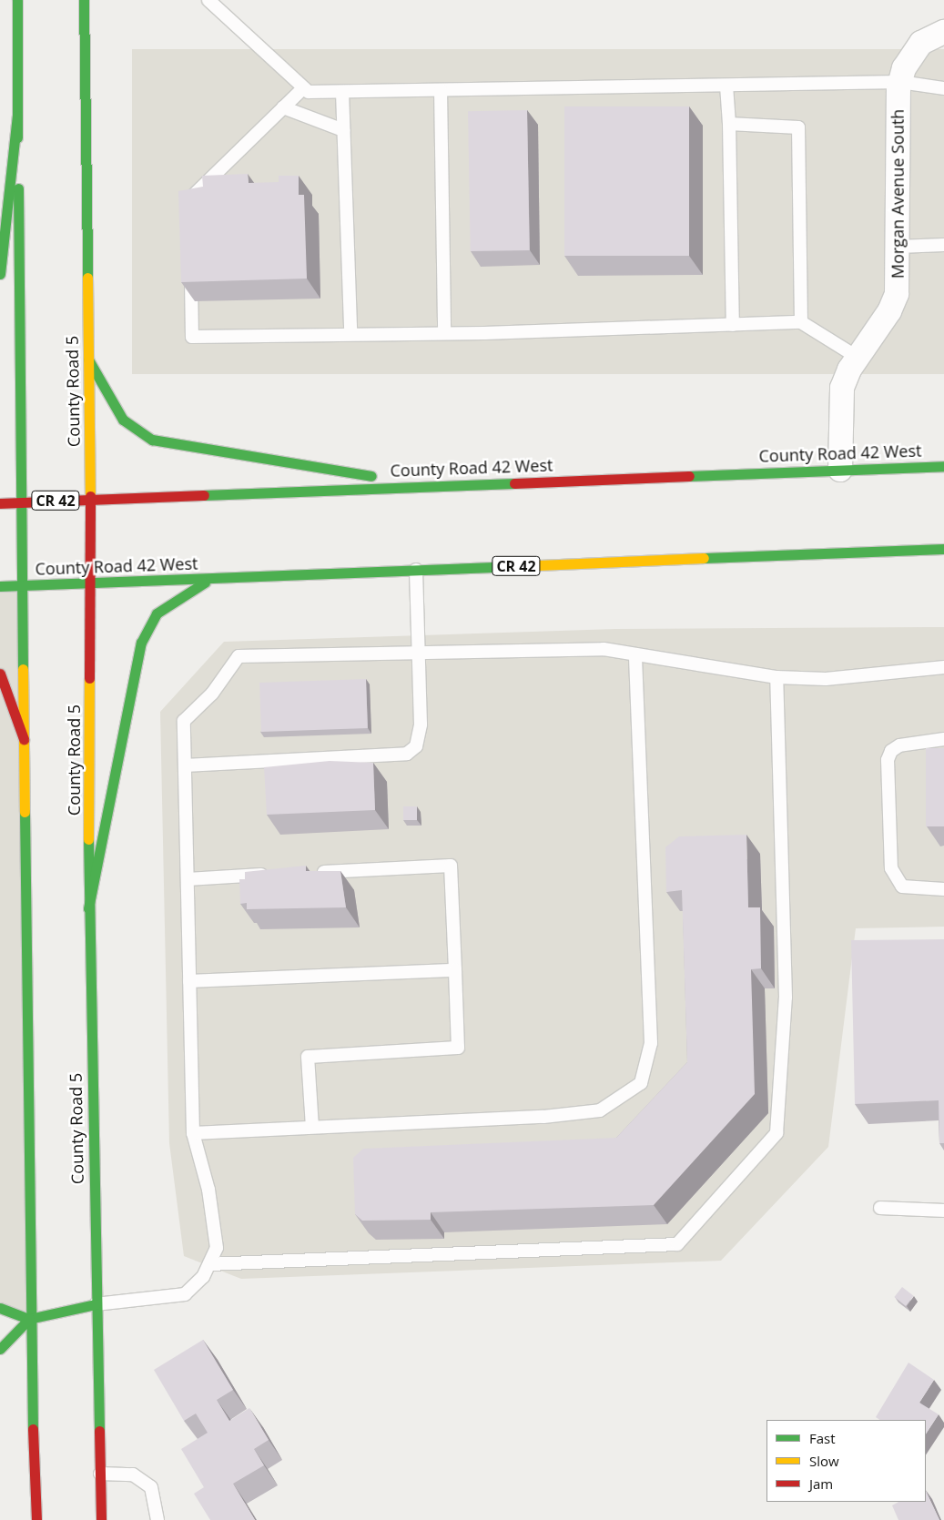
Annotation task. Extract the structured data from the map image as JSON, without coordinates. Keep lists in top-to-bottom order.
{
  "streets": {
    "main road": ["County Road 5", "County Road 42 West", "CR 42"],
    "street": ["Morgan Avenue South"]
  },
  "crossings": [
    ["Morgan Avenue South", "County Road 42 West"],
    ["County Road 5", "County Road 42 West"]
  ],
  "legend": ["Fast", "Slow", "Jam"]
}
